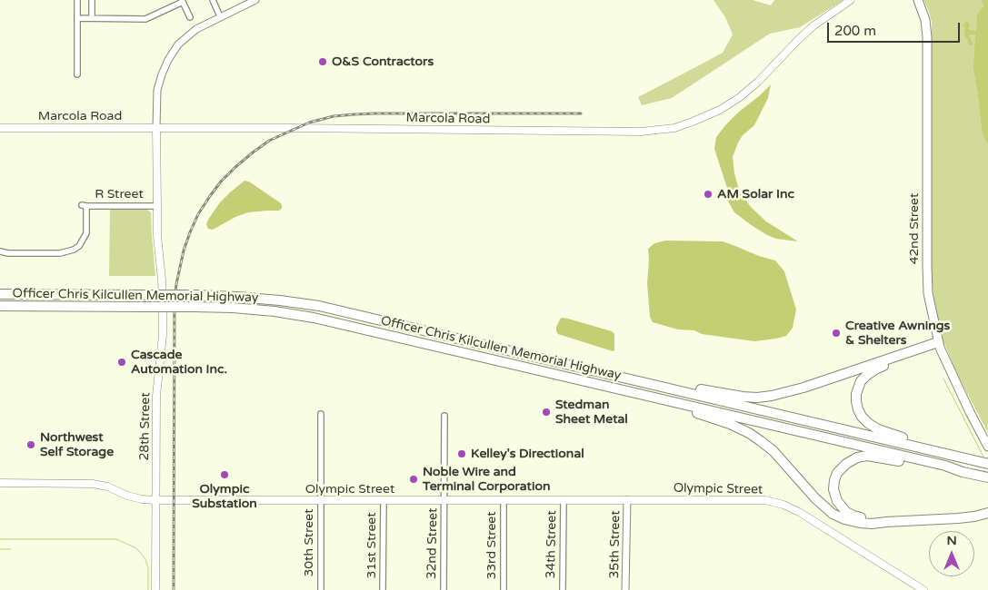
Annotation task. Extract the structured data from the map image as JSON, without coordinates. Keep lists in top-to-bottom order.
{
  "streets": {
    "highway": ["Officer Chris Kilcullen Memorial Highway"],
    "main road": [
      "Marcola Road",
      "42nd Street",
      "28th Street",
      "Olympic Street"
    ],
    "street": [
      "R Street",
      "30th Street",
      "32nd Street",
      "34th Street",
      "35th Street",
      "31st Street",
      "33rd Street"
    ]
  },
  "crossings": [
    ["Marcola Road", "28th Street"],
    ["R Street", "28th Street"],
    ["28th Street", "Olympic Street"],
    ["Olympic Street", "30th Street"],
    ["Olympic Street", "32nd Street"],
    ["Olympic Street", "34th Street"],
    ["Olympic Street", "35th Street"],
    ["Olympic Street", "31st Street"],
    ["Olympic Street", "33rd Street"]
  ],
  "places": [
    "O&S Contractors",
    "AM Solar Inc",
    "Creative Awnings & Shelters",
    "Cascade Automation Inc.",
    "Stedman Sheet Metal",
    "Northwest Self Storage",
    "Kelley's Directional",
    "Olympic Substation",
    "Noble Wire and Terminal Corporation"
  ],
  "scale_bar": "200 m",
  "north": "top"
}
